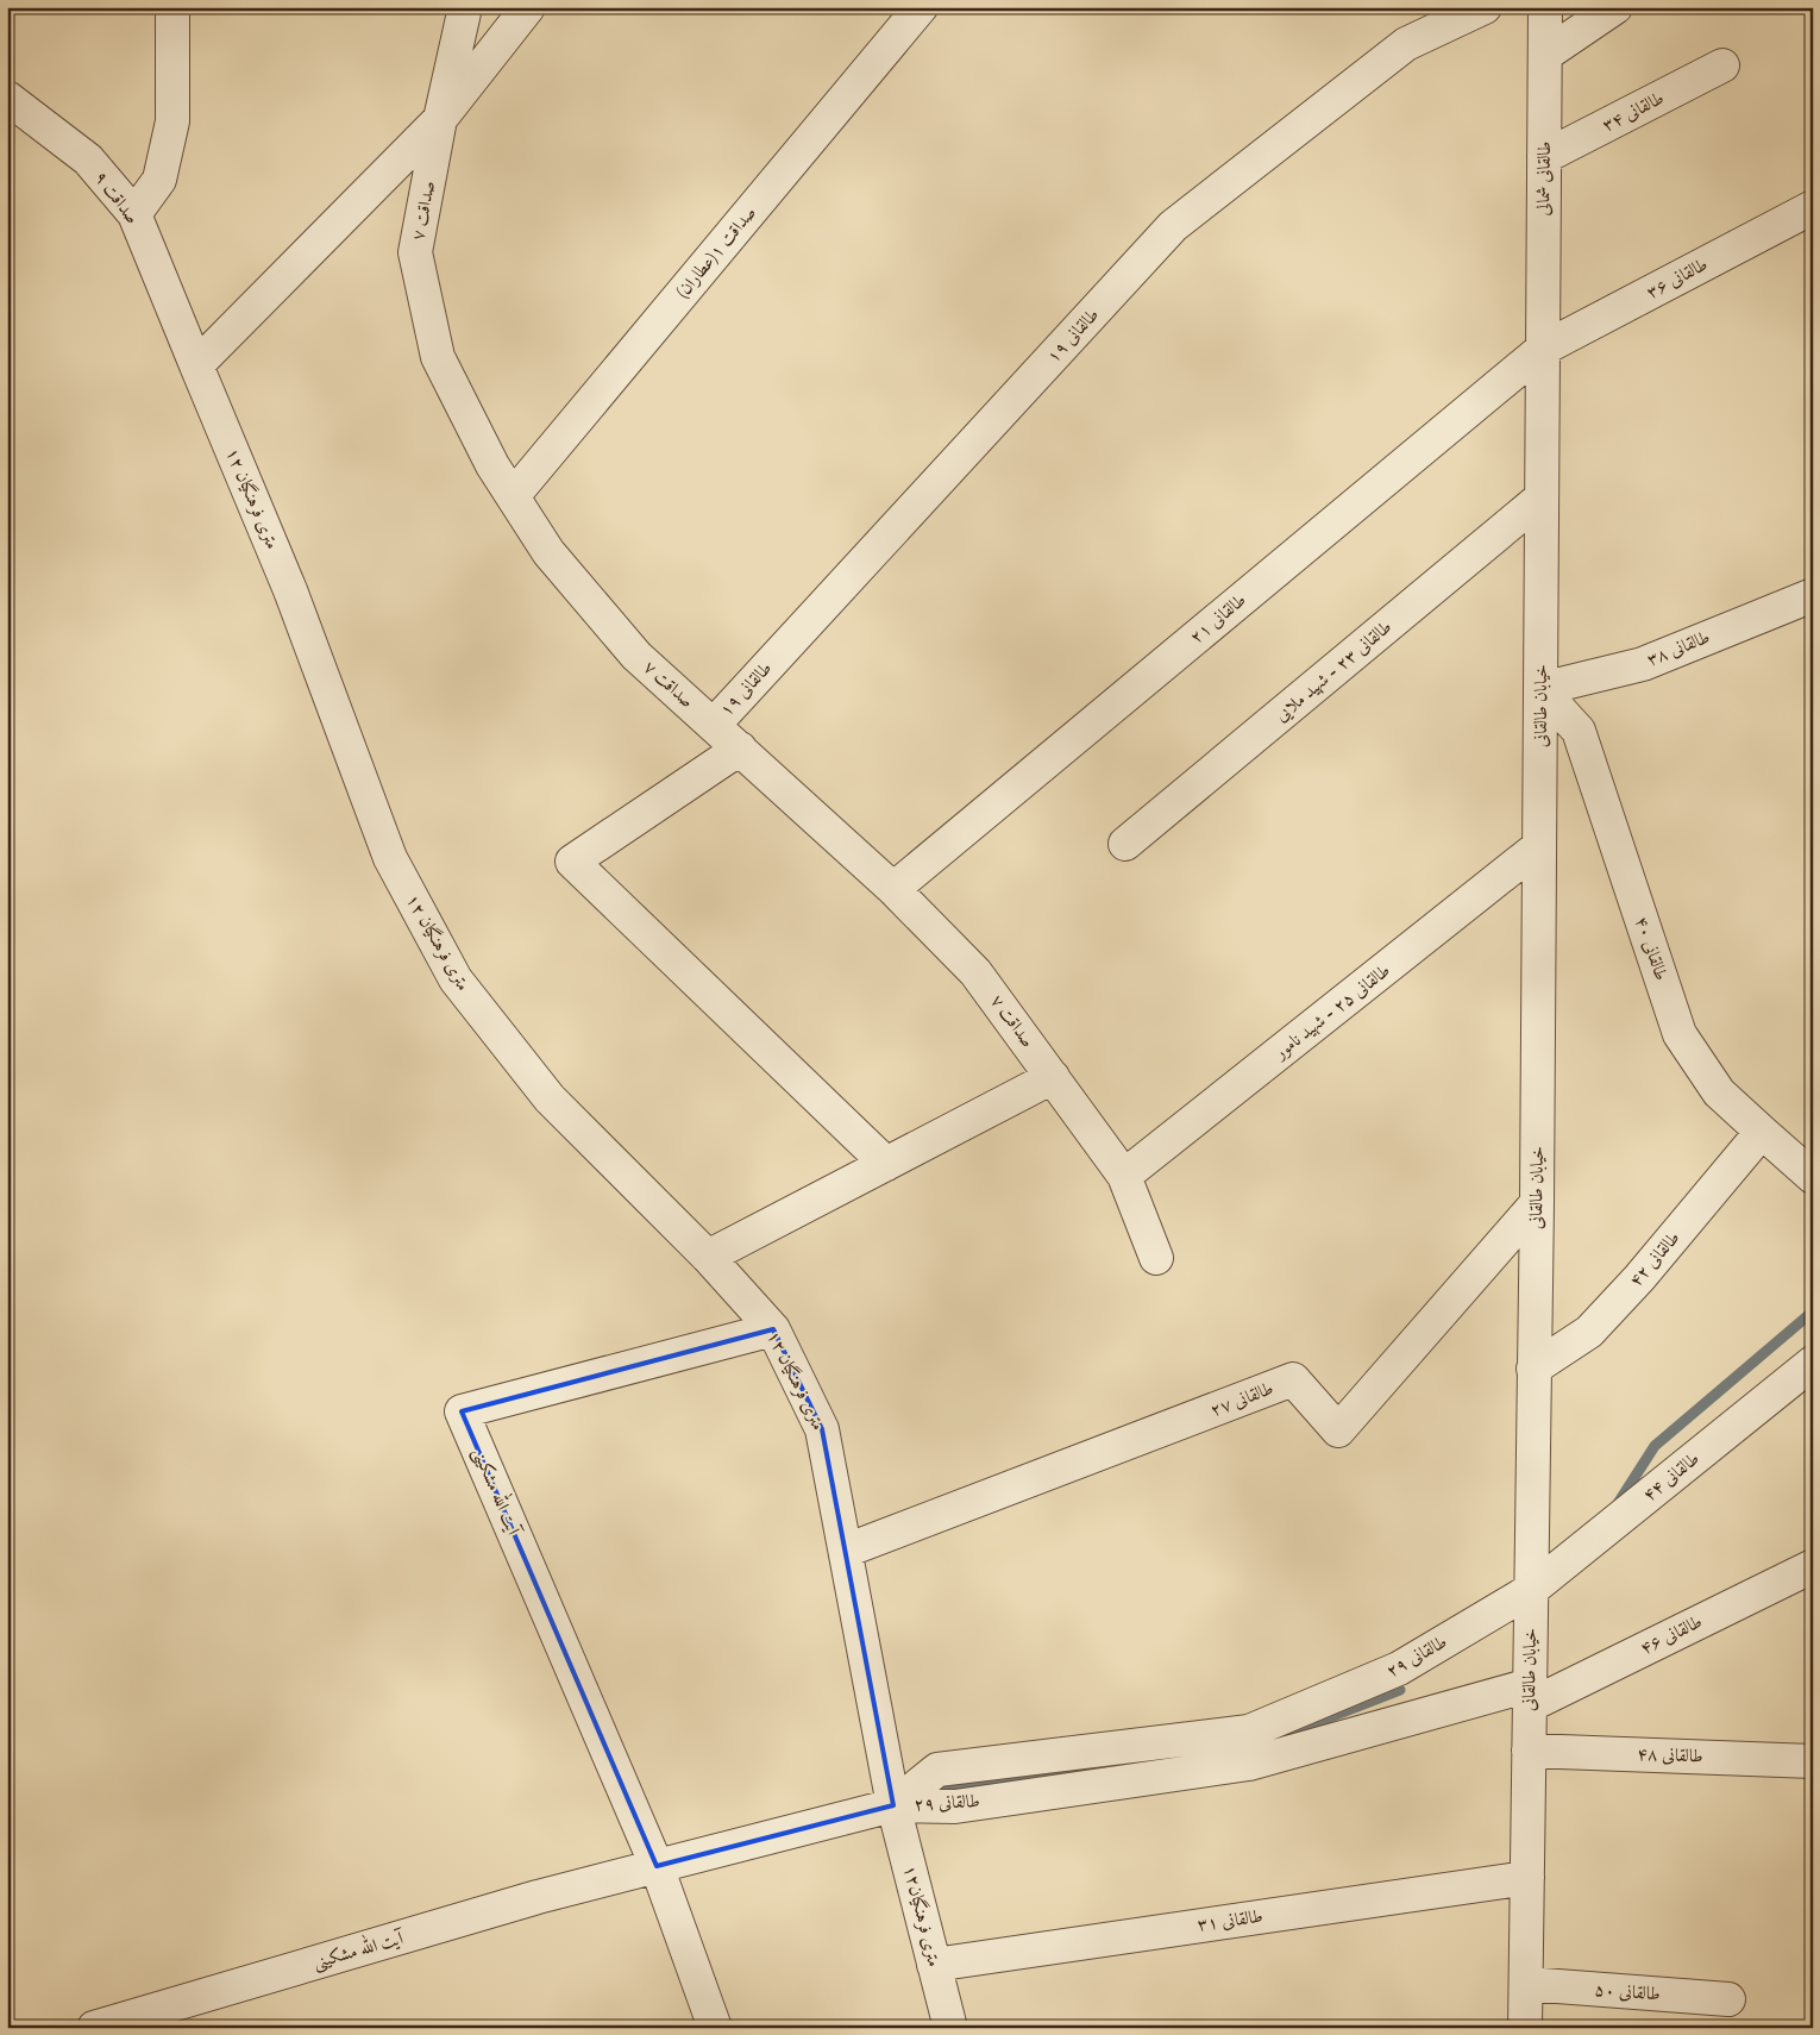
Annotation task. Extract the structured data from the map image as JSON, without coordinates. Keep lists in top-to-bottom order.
{
  "streets": {
    "street": [
      "طالقانی ۳۴",
      "طالقانی شمالی",
      "صداقت ۹",
      "صداقت ۷",
      "صداقت ۱(عطاران)",
      "طالقانی ۳۶",
      "طالقانی ۱۹",
      "۱۲ متری فرهنگیان",
      "طالقانی ۲۱",
      "طالقانی ۳۸",
      "طالقانی ۲۳ - شهید ملایی",
      "خیابان طالقانی",
      "طالقانی ۴۰",
      "طالقانی ۲۵ - شهید نامور",
      "طالقانی ۴۲",
      "طالقانی ۲۷",
      "طالقانی ۴۴",
      "آیت الله مشکینی",
      "طالقانی ۴۶",
      "طالقانی ۲۹",
      "طالقانی ۴۸",
      "۱۲متری فرهنگیان",
      "طالقانی ۳۱",
      "طالقانی ۵۰"
    ]
  },
  "crossings": [
    ["طالقانی ۳۴", "طالقانی شمالی"],
    ["طالقانی شمالی", "طالقانی ۳۶"],
    ["طالقانی شمالی", "طالقانی ۲۱"],
    ["طالقانی شمالی", "خیابان طالقانی"],
    ["صداقت ۹", "۱۲ متری فرهنگیان"],
    ["صداقت ۷", "صداقت ۱(عطاران)"],
    ["صداقت ۷", "طالقانی ۱۹"],
    ["صداقت ۷", "طالقانی ۲۱"],
    ["صداقت ۷", "طالقانی ۲۵ - شهید نامور"],
    ["طالقانی ۳۶", "طالقانی ۲۱"],
    ["طالقانی ۳۶", "خیابان طالقانی"],
    ["۱۲ متری فرهنگیان", "طالقانی ۲۷"],
    ["۱۲ متری فرهنگیان", "آیت الله مشکینی"],
    ["۱۲ متری فرهنگیان", "طالقانی ۲۹"],
    ["۱۲ متری فرهنگیان", "۱۲متری فرهنگیان"],
    ["طالقانی ۲۱", "خیابان طالقانی"],
    ["طالقانی ۳۸", "خیابان طالقانی"],
    ["طالقانی ۳۸", "طالقانی ۴۰"],
    ["طالقانی ۲۳ - شهید ملایی", "خیابان طالقانی"],
    ["خیابان طالقانی", "طالقانی ۴۰"],
    ["خیابان طالقانی", "طالقانی ۲۵ - شهید نامور"],
    ["خیابان طالقانی", "طالقانی ۴۲"],
    ["خیابان طالقانی", "طالقانی ۲۷"],
    ["خیابان طالقانی", "طالقانی ۴۴"],
    ["خیابان طالقانی", "طالقانی ۴۶"],
    ["خیابان طالقانی", "طالقانی ۲۹"],
    ["خیابان طالقانی", "طالقانی ۴۸"],
    ["خیابان طالقانی", "طالقانی ۳۱"],
    ["خیابان طالقانی", "طالقانی ۵۰"],
    ["طالقانی ۴۰", "طالقانی ۴۲"],
    ["طالقانی ۴۴", "طالقانی ۲۹"],
    ["آیت الله مشکینی", "طالقانی ۲۹"],
    ["آیت الله مشکینی", "۱۲متری فرهنگیان"],
    ["طالقانی ۴۶", "طالقانی ۲۹"],
    ["طالقانی ۲۹", "۱۲متری فرهنگیان"],
    ["۱۲متری فرهنگیان", "طالقانی ۳۱"]
  ]
}
